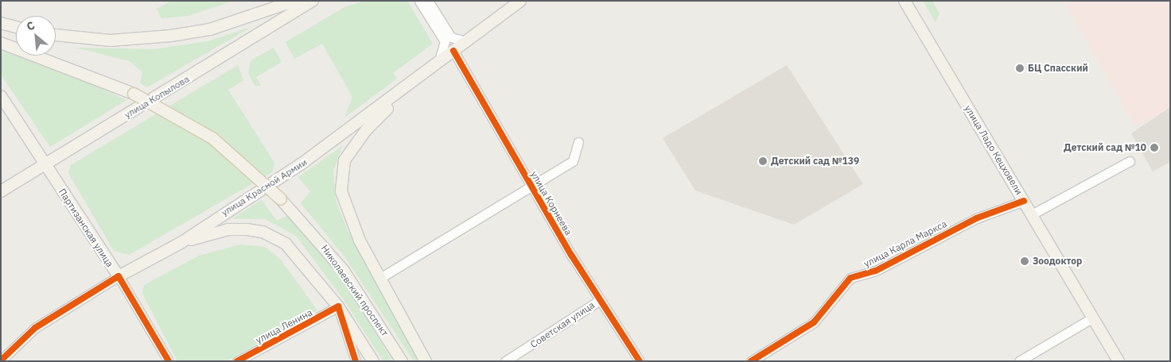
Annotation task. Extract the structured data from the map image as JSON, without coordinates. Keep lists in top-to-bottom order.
{
  "streets": {
    "main road": [
      "улица Копылова",
      "улица Ладо Кецховели",
      "улица Красной Армии",
      "Партизанская улица",
      "Николаевский проспект"
    ],
    "street": [
      "улица Корнеева",
      "улица Карла Маркса",
      "Советская улица",
      "улица Ленина"
    ]
  },
  "crossings": [
    ["улица Копылова", "Партизанская улица"],
    ["улица Ладо Кецховели", "улица Карла Маркса"],
    ["улица Красной Армии", "улица Корнеева"],
    ["улица Красной Армии", "Партизанская улица"],
    ["улица Корнеева", "Советская улица"]
  ],
  "places": [
    "БЦ Спасский",
    "Детский сад №10",
    "Детский сад №139",
    "Зоодоктор"
  ],
  "north": "top left"
}
